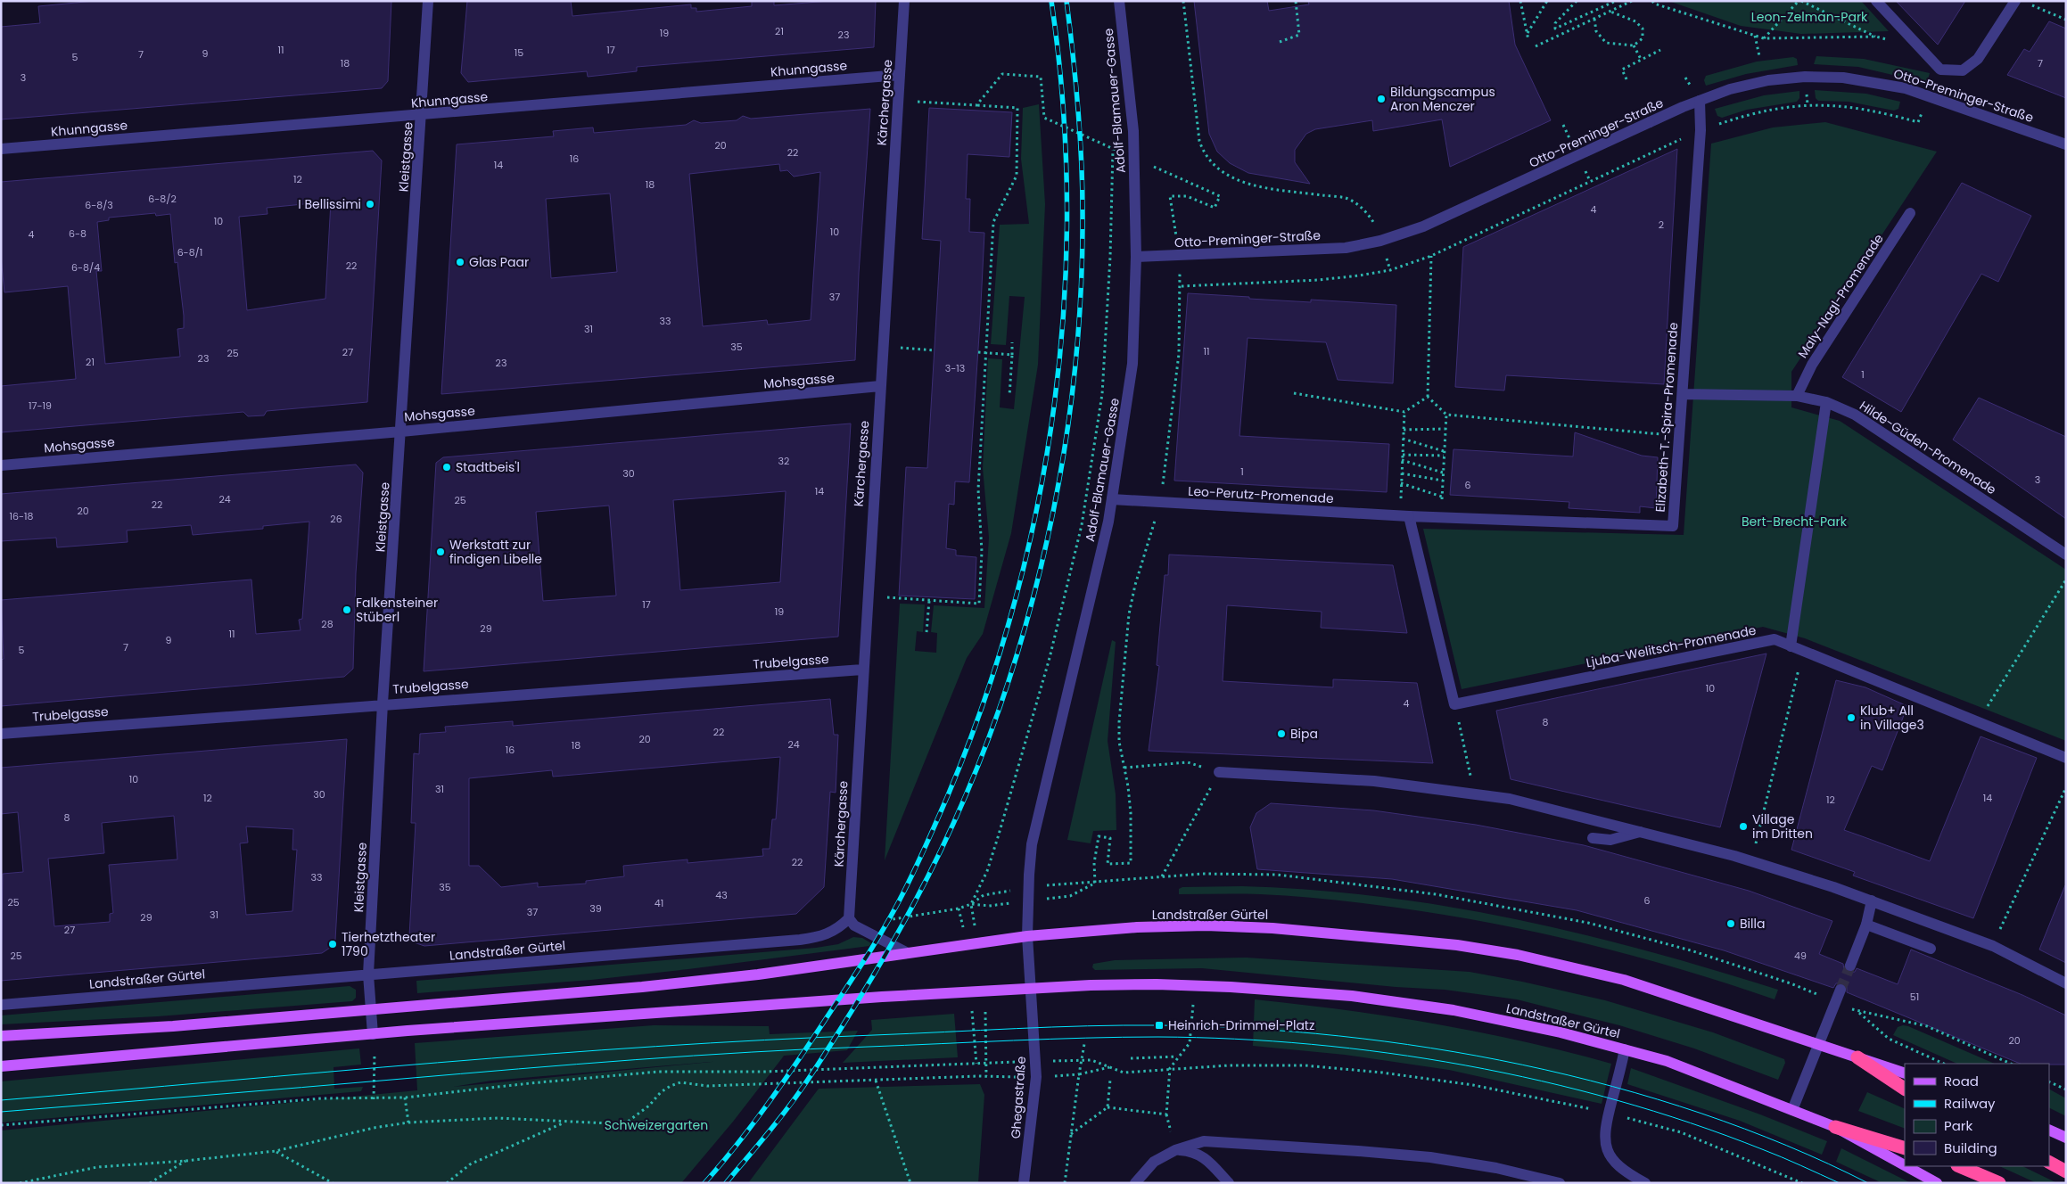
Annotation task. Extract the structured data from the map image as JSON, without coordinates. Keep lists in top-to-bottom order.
{
  "streets": {
    "main road": ["Landstraßer Gürtel"],
    "street": [
      "Khunngasse",
      "Otto-Preminger-Straße",
      "Adolf-Blamauer-Gasse",
      "Kärchergasse",
      "Kleistgasse",
      "Maly-Nagl-Promenade",
      "Mohsgasse",
      "Elizabeth-T.-Spira-Promenade",
      "Hilde-Güden-Promenade",
      "Leo-Perutz-Promenade",
      "Ljuba-Welitsch-Promenade",
      "Trubelgasse",
      "Ghegastraße"
    ]
  },
  "crossings": [
    ["Khunngasse", "Kärchergasse"],
    ["Khunngasse", "Kleistgasse"],
    ["Otto-Preminger-Straße", "Adolf-Blamauer-Gasse"],
    ["Otto-Preminger-Straße", "Elizabeth-T.-Spira-Promenade"],
    ["Adolf-Blamauer-Gasse", "Leo-Perutz-Promenade"],
    ["Adolf-Blamauer-Gasse", "Landstraßer Gürtel"],
    ["Kärchergasse", "Mohsgasse"],
    ["Kärchergasse", "Trubelgasse"],
    ["Kärchergasse", "Landstraßer Gürtel"],
    ["Kleistgasse", "Mohsgasse"],
    ["Kleistgasse", "Trubelgasse"],
    ["Kleistgasse", "Landstraßer Gürtel"],
    ["Maly-Nagl-Promenade", "Hilde-Güden-Promenade"],
    ["Elizabeth-T.-Spira-Promenade", "Hilde-Güden-Promenade"],
    ["Elizabeth-T.-Spira-Promenade", "Leo-Perutz-Promenade"],
    ["Elizabeth-T.-Spira-Promenade", "Ljuba-Welitsch-Promenade"],
    ["Leo-Perutz-Promenade", "Ljuba-Welitsch-Promenade"],
    ["Landstraßer Gürtel", "Ghegastraße"]
  ],
  "parks": ["Leon-Zelman-Park", "Bert-Brecht-Park", "Schweizergarten"],
  "places": {
    "other": [
      "Bildungscampus Aron Menczer",
      "I Bellissimi",
      "Glas Paar",
      "Stadtbeis'l",
      "Werkstatt zur findigen Libelle",
      "Falkensteiner Stüberl",
      "Klub+ All in Village3",
      "Bipa",
      "Village im Dritten",
      "Billa",
      "Tierhetztheater 1790"
    ],
    "transit": ["Heinrich-Drimmel-Platz"]
  },
  "house_numbers": [
    "21",
    "19",
    "23",
    "11",
    "17",
    "15",
    "9",
    "7",
    "5",
    "18",
    "7",
    "3",
    "20",
    "22",
    "16",
    "14",
    "12",
    "18",
    "6-8/2",
    "6-8/3",
    "4",
    "10",
    "2",
    "10",
    "6-8",
    "4",
    "6-8/1",
    "22",
    "6-8/4",
    "37",
    "33",
    "31",
    "35",
    "11",
    "27",
    "25",
    "23",
    "21",
    "23",
    "3-13",
    "1",
    "17-19",
    "32",
    "1",
    "30",
    "3",
    "6",
    "14",
    "24",
    "25",
    "22",
    "20",
    "16-18",
    "26",
    "17",
    "19",
    "28",
    "29",
    "11",
    "9",
    "7",
    "5",
    "10",
    "4",
    "8",
    "22",
    "20",
    "24",
    "18",
    "16",
    "10",
    "31",
    "30",
    "12",
    "14",
    "12",
    "8",
    "22",
    "33",
    "35",
    "43",
    "6",
    "25",
    "41",
    "39",
    "37",
    "31",
    "29",
    "27",
    "25",
    "49",
    "51",
    "20"
  ],
  "legend": [
    "Road",
    "Railway",
    "Park",
    "Building"
  ]
}
